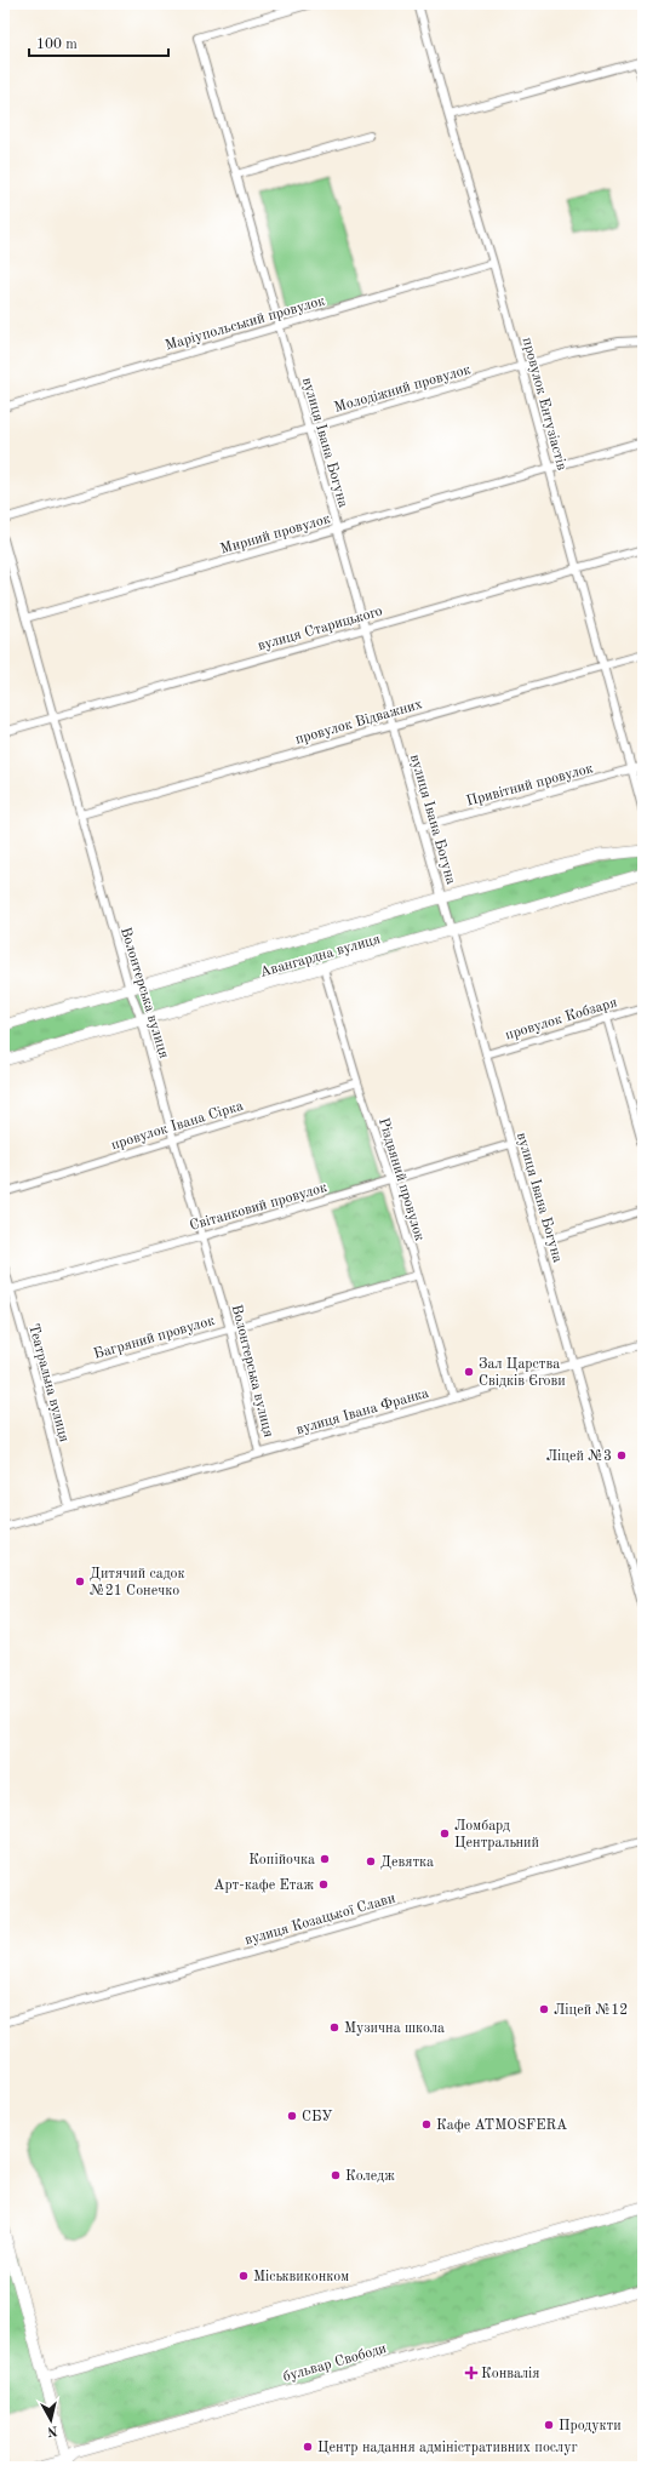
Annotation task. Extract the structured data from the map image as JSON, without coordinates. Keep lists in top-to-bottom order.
{
  "streets": {
    "street": [
      "Маріупольський провулок",
      "Молодіжний провулок",
      "провулок Ентузіастів",
      "вулиця Івана Богуна",
      "Мирний провулок",
      "вулиця Старицького",
      "провулок Відважних",
      "Привітний провулок",
      "Авангардна вулиця",
      "Волонтерська вулиця",
      "провулок Кобзаря",
      "провулок Івана Сірка",
      "Різдвяний провулок",
      "Світанковий провулок",
      "Багряний провулок",
      "Театральна вулиця",
      "вулиця Івана Франка",
      "вулиця Козацької Слави",
      "бульвар Свободи"
    ]
  },
  "crossings": [
    ["Маріупольський провулок", "провулок Ентузіастів"],
    ["Маріупольський провулок", "вулиця Івана Богуна"],
    ["Молодіжний провулок", "провулок Ентузіастів"],
    ["Молодіжний провулок", "вулиця Івана Богуна"],
    ["провулок Ентузіастів", "Мирний провулок"],
    ["провулок Ентузіастів", "вулиця Старицького"],
    ["провулок Ентузіастів", "провулок Відважних"],
    ["провулок Ентузіастів", "Привітний провулок"],
    ["вулиця Івана Богуна", "Мирний провулок"],
    ["вулиця Івана Богуна", "вулиця Старицького"],
    ["вулиця Івана Богуна", "провулок Відважних"],
    ["вулиця Івана Богуна", "Привітний провулок"],
    ["вулиця Івана Богуна", "Авангардна вулиця"],
    ["вулиця Івана Богуна", "провулок Кобзаря"],
    ["вулиця Івана Богуна", "Світанковий провулок"],
    ["вулиця Івана Богуна", "вулиця Івана Франка"],
    ["Мирний провулок", "Волонтерська вулиця"],
    ["вулиця Старицького", "Волонтерська вулиця"],
    ["провулок Відважних", "Волонтерська вулиця"],
    ["Авангардна вулиця", "Волонтерська вулиця"],
    ["Авангардна вулиця", "Різдвяний провулок"],
    ["Волонтерська вулиця", "провулок Івана Сірка"],
    ["Волонтерська вулиця", "Світанковий провулок"],
    ["Волонтерська вулиця", "Багряний провулок"],
    ["Волонтерська вулиця", "вулиця Івана Франка"],
    ["провулок Івана Сірка", "Різдвяний провулок"],
    ["Різдвяний провулок", "Світанковий провулок"],
    ["Різдвяний провулок", "Багряний провулок"],
    ["Різдвяний провулок", "вулиця Івана Франка"],
    ["Світанковий провулок", "Театральна вулиця"],
    ["Багряний провулок", "Театральна вулиця"],
    ["Театральна вулиця", "вулиця Івана Франка"]
  ],
  "places": {
    "other": [
      "Зал Царства Свідків Єгови",
      "Ліцей №3",
      "Дитячий садок №21 Сонечко",
      "Ломбард Центральний",
      "Копійочка",
      "Девятка",
      "Арт-кафе Етаж",
      "Ліцей №12",
      "Музична школа",
      "СБУ",
      "Кафе ATMOSFERA",
      "Коледж",
      "Міськвиконком",
      "Продукти",
      "Центр надання адміністративних послуг"
    ],
    "health": ["Конвалія"]
  },
  "scale_bar": "100 m",
  "north": "bottom"
}
